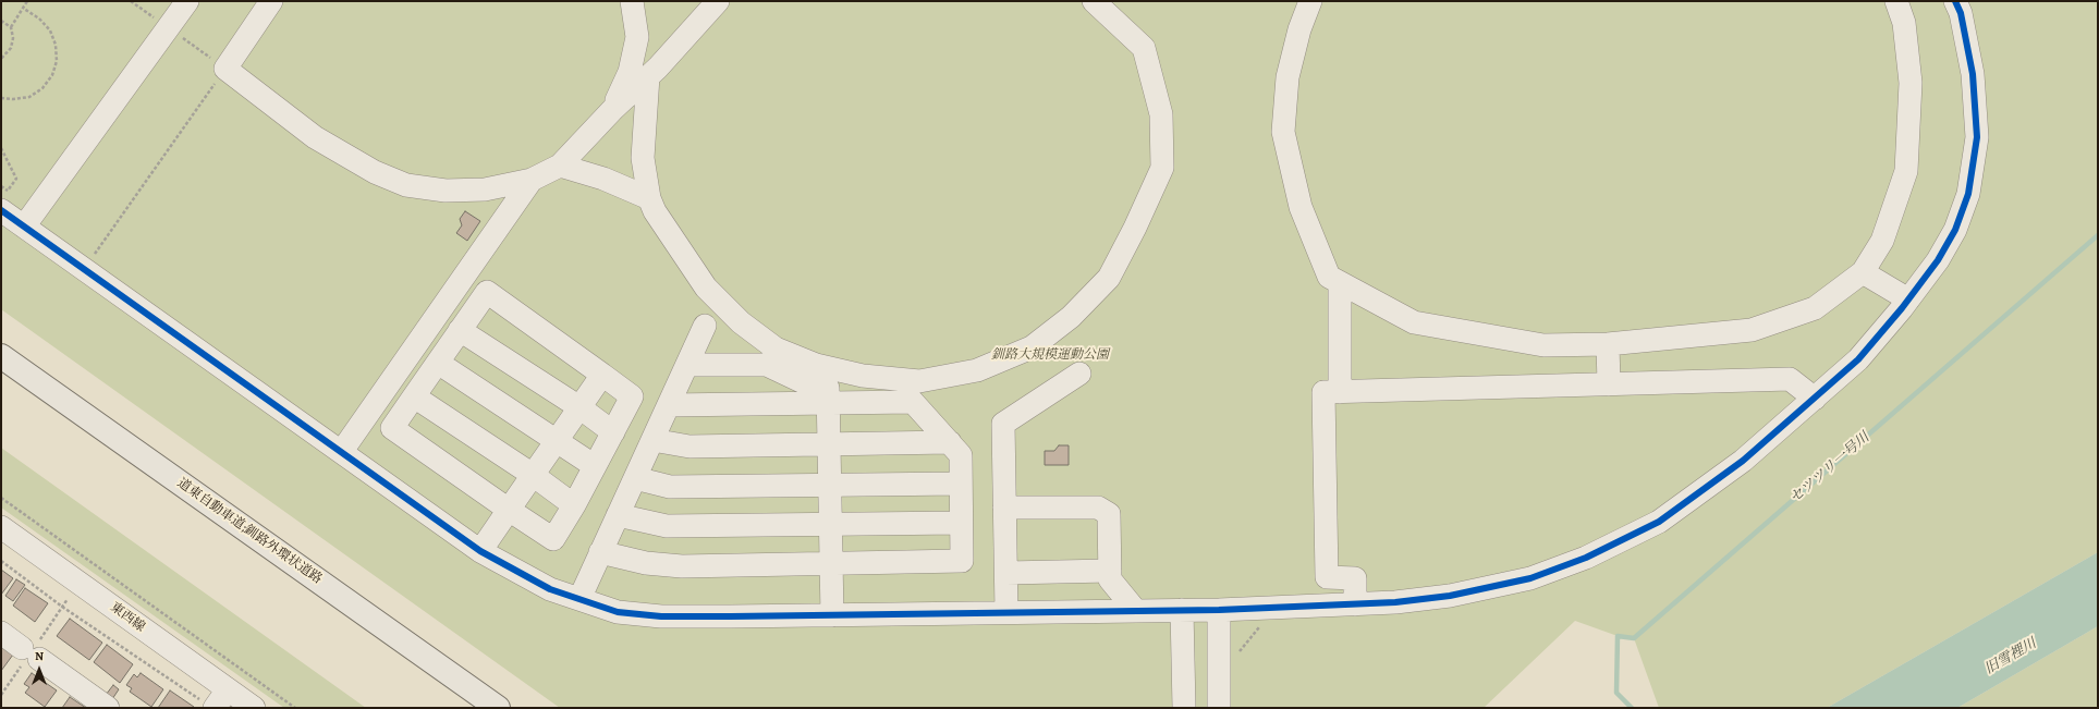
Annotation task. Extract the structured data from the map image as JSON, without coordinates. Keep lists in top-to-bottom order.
{
  "streets": {
    "highway": ["道東自動車道;釧路外環状道路"],
    "street": ["東西線"]
  },
  "water": ["セツツリ一号川", "旧雪裡川"],
  "parks": ["釧路大規模運動公園"],
  "north": "top"
}
